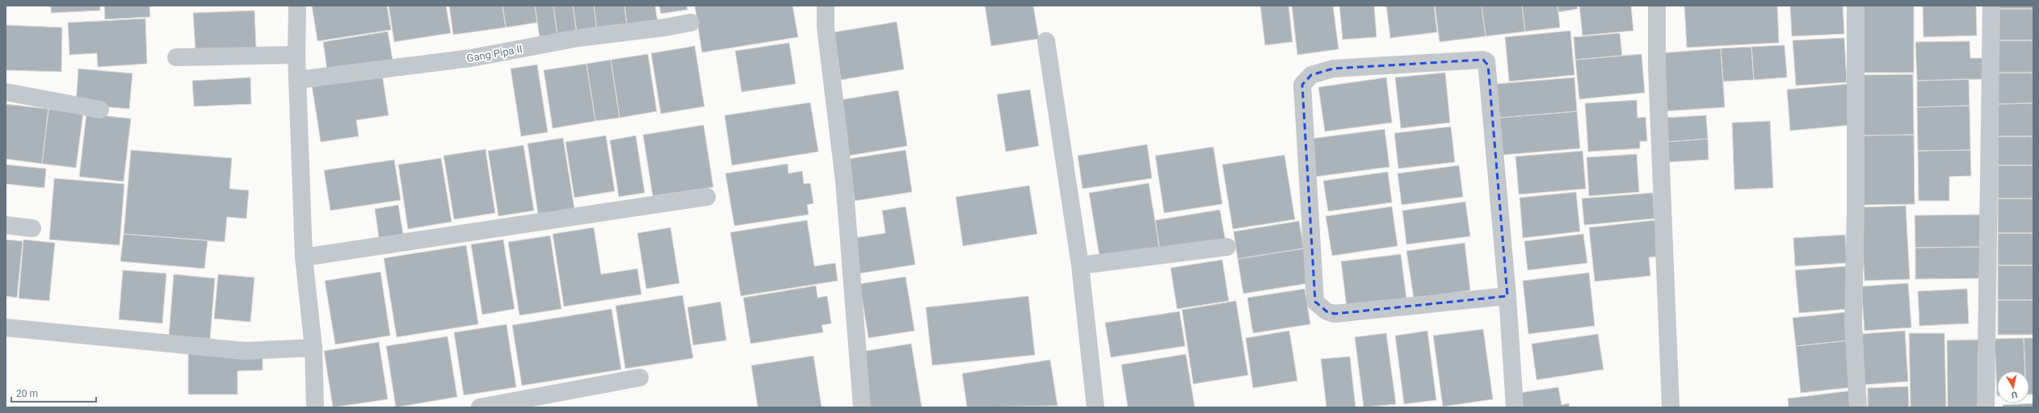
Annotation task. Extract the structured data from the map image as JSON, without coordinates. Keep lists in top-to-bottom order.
{
  "streets": {
    "street": ["Gang Pipa II"]
  },
  "scale_bar": "20 m",
  "north": "bottom"
}
